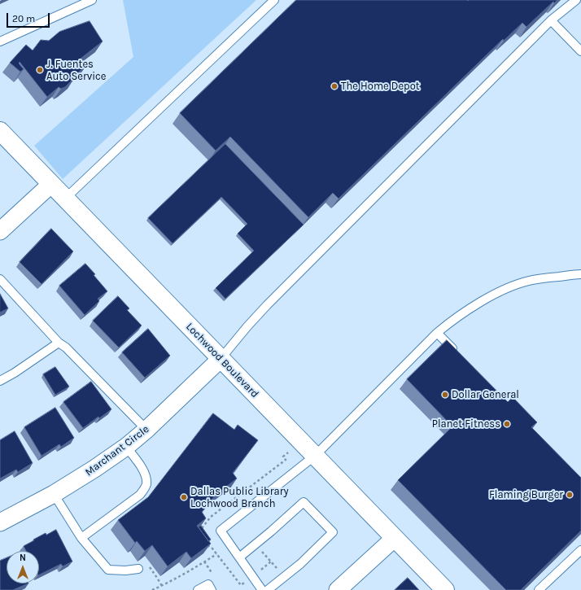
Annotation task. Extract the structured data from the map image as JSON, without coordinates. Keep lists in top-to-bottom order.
{
  "streets": {
    "street": ["Lochwood Boulevard", "Marchant Circle"]
  },
  "crossings": [
    ["Lochwood Boulevard", "Marchant Circle"]
  ],
  "places": [
    "J. Fuentes Auto Service",
    "The Home Depot",
    "Dollar General",
    "Planet Fitness",
    "Flaming Burger",
    "Dallas Public Library Lochwood Branch"
  ],
  "scale_bar": "20 m",
  "north": "top"
}
